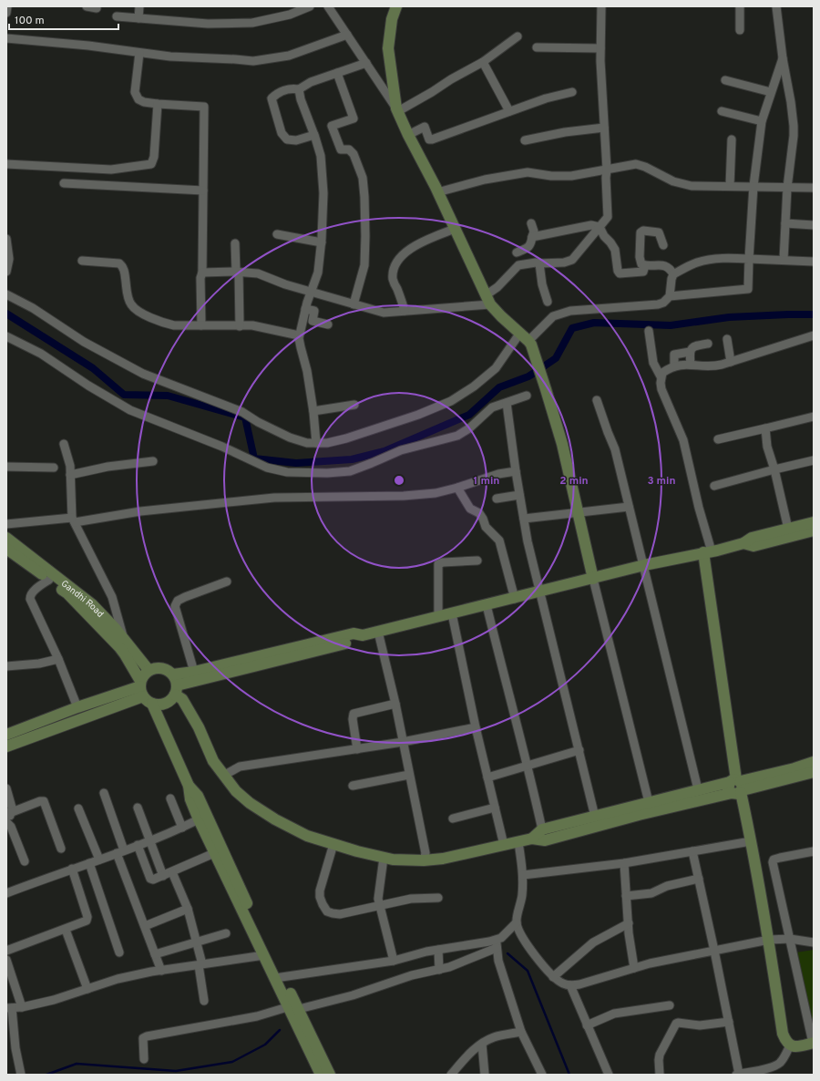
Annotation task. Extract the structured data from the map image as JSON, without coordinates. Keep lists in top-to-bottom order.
{
  "streets": {
    "main road": ["Gandhi Road"]
  },
  "scale_bar": "100 m",
  "rings": ["1 min", "2 min", "3 min"]
}
